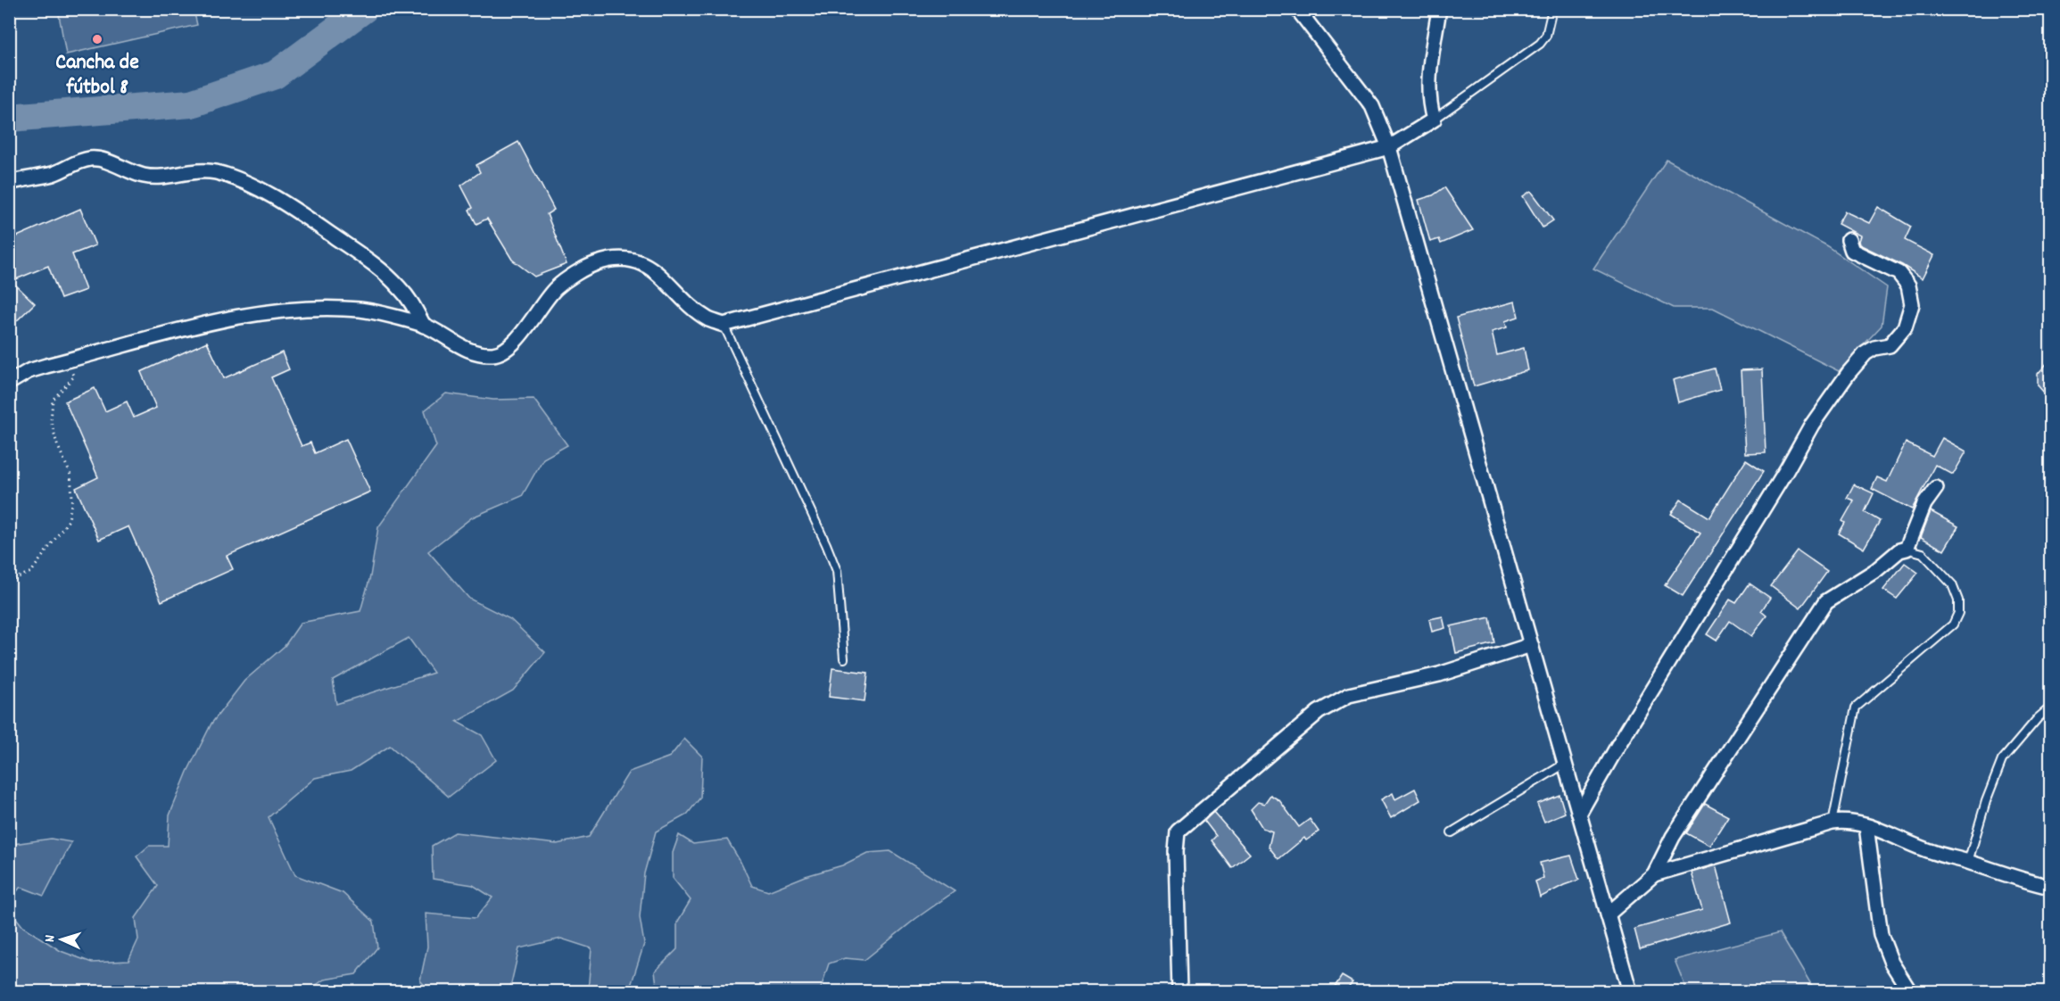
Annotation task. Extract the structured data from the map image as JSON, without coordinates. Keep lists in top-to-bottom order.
{
  "places": ["Cancha de fútbol 8"],
  "north": "left"
}
